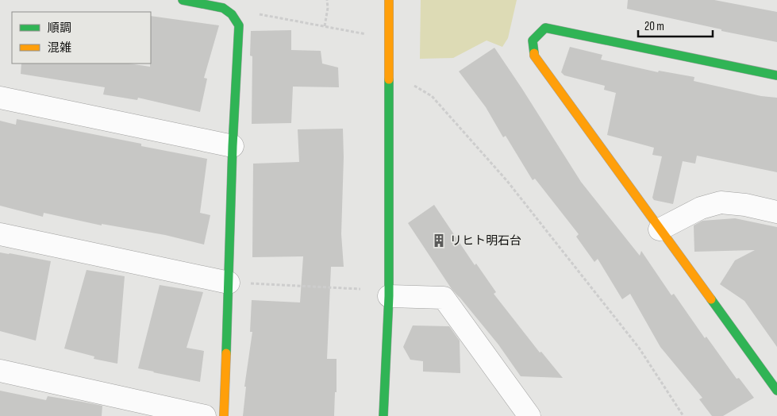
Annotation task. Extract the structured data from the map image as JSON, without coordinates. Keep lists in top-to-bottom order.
{
  "places": {
    "building": ["リヒト明石台"]
  },
  "legend": ["順調", "混雑"],
  "scale_bar": "20 m"
}
